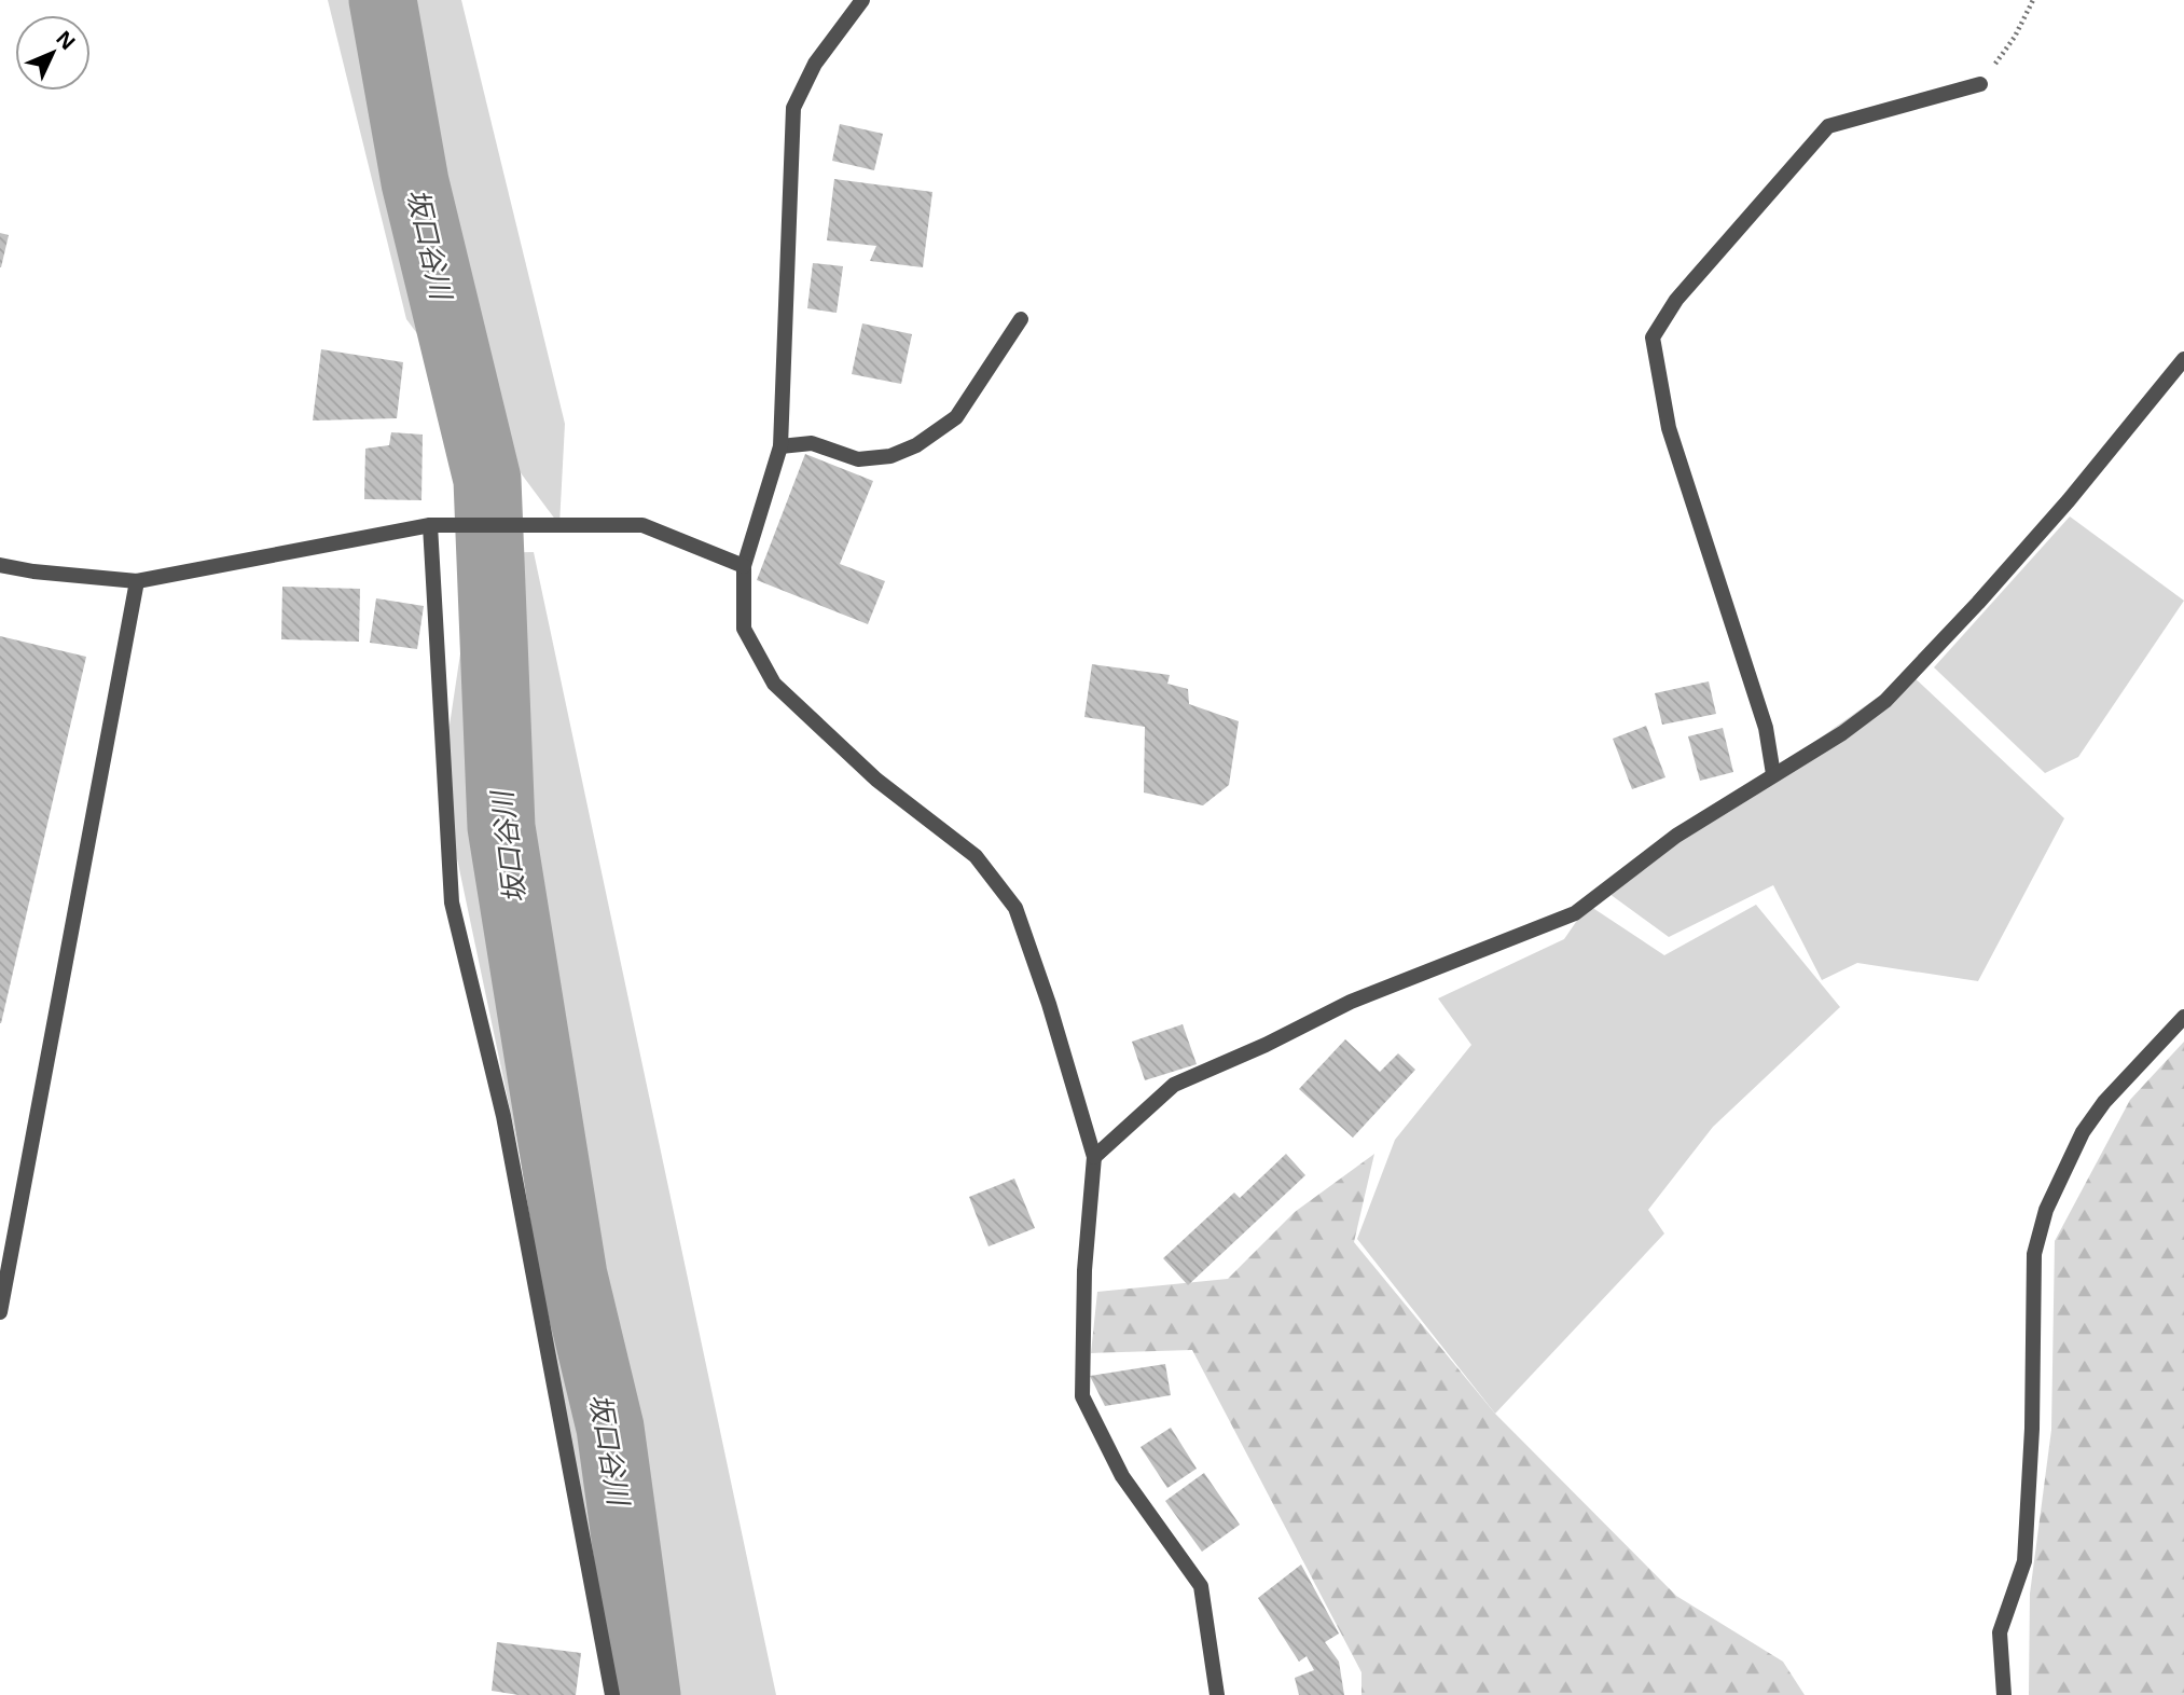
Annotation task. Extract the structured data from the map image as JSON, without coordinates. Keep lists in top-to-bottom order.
{
  "water": ["坂口谷川"],
  "north": "top right"
}
